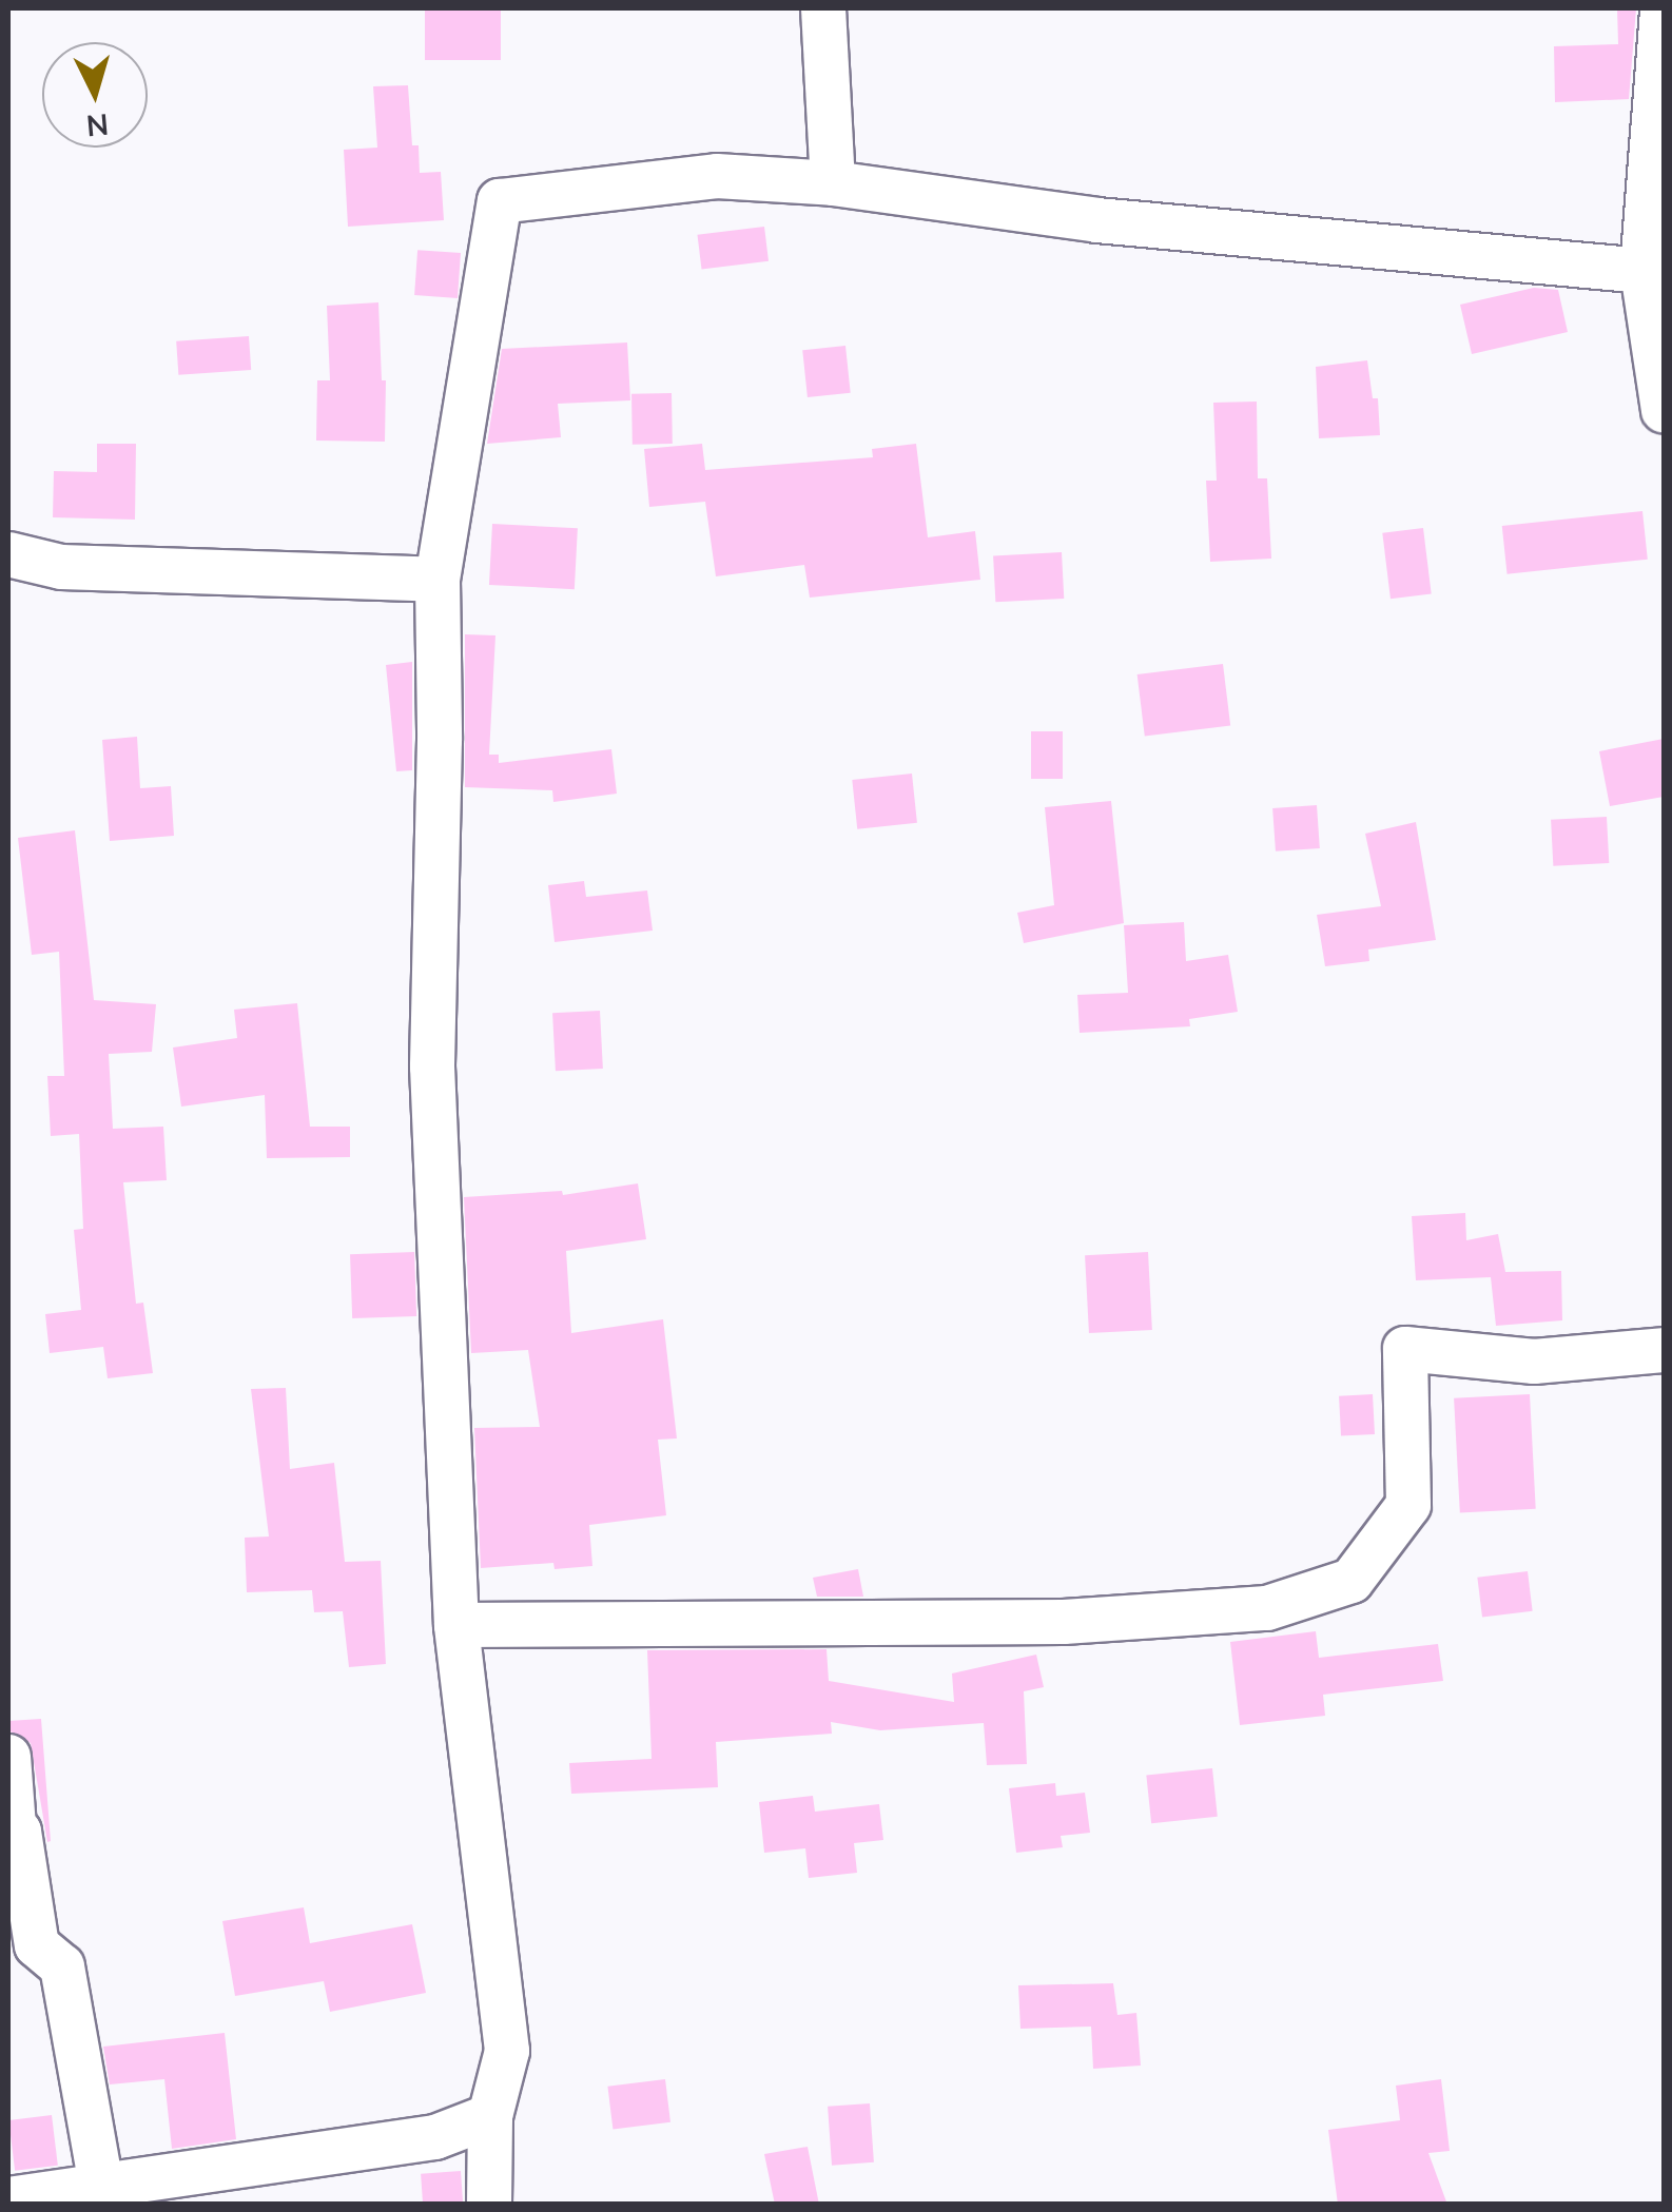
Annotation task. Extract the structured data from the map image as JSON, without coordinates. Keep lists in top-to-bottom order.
{
  "north": "bottom"
}
